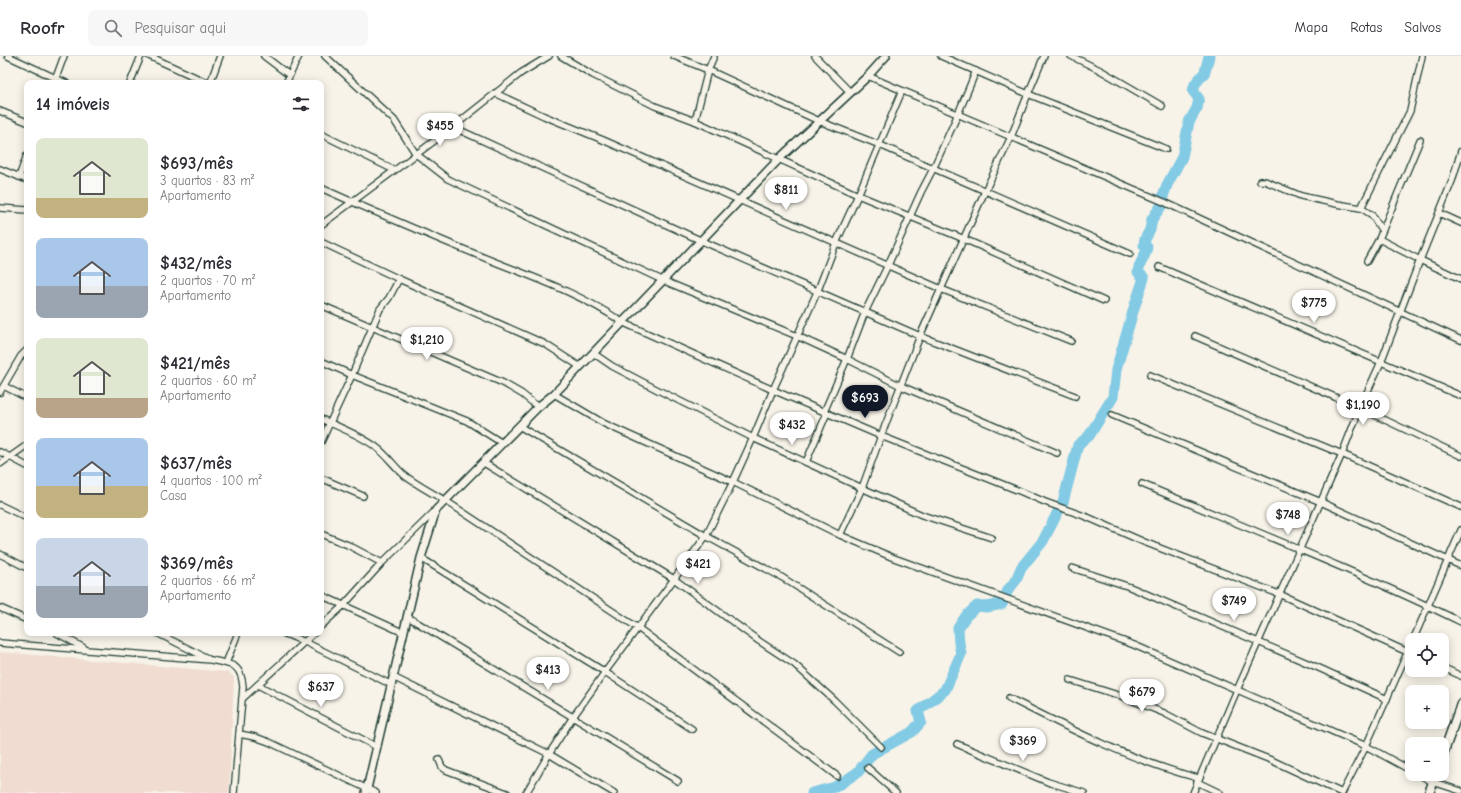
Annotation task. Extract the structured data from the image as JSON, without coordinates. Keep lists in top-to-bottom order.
{
  "page": {
    "header": "Roofr",
    "search": "Pesquisar aqui",
    "nav": ["Mapa", "Rotas", "Salvos"],
    "heading": "14 imóveis",
    "price": [
      "$455",
      "$811",
      "$775",
      "$1,210",
      "$693",
      "$1,190",
      "$432",
      "$748",
      "$421",
      "$749",
      "$413",
      "$637",
      "$679",
      "$369"
    ],
    "list": [
      {
        "name": "$693/mês",
        "note": "3 quartos · 83 m² · Apartamento"
      },
      {
        "name": "$432/mês",
        "note": "2 quartos · 70 m² · Apartamento"
      },
      {
        "name": "$421/mês",
        "note": "2 quartos · 60 m² · Apartamento"
      },
      {
        "name": "$637/mês",
        "note": "4 quartos · 100 m² · Casa"
      },
      {
        "name": "$369/mês",
        "note": "2 quartos · 66 m² · Apartamento"
      }
    ],
    "map_buttons": ["+", "−"]
  }
}
